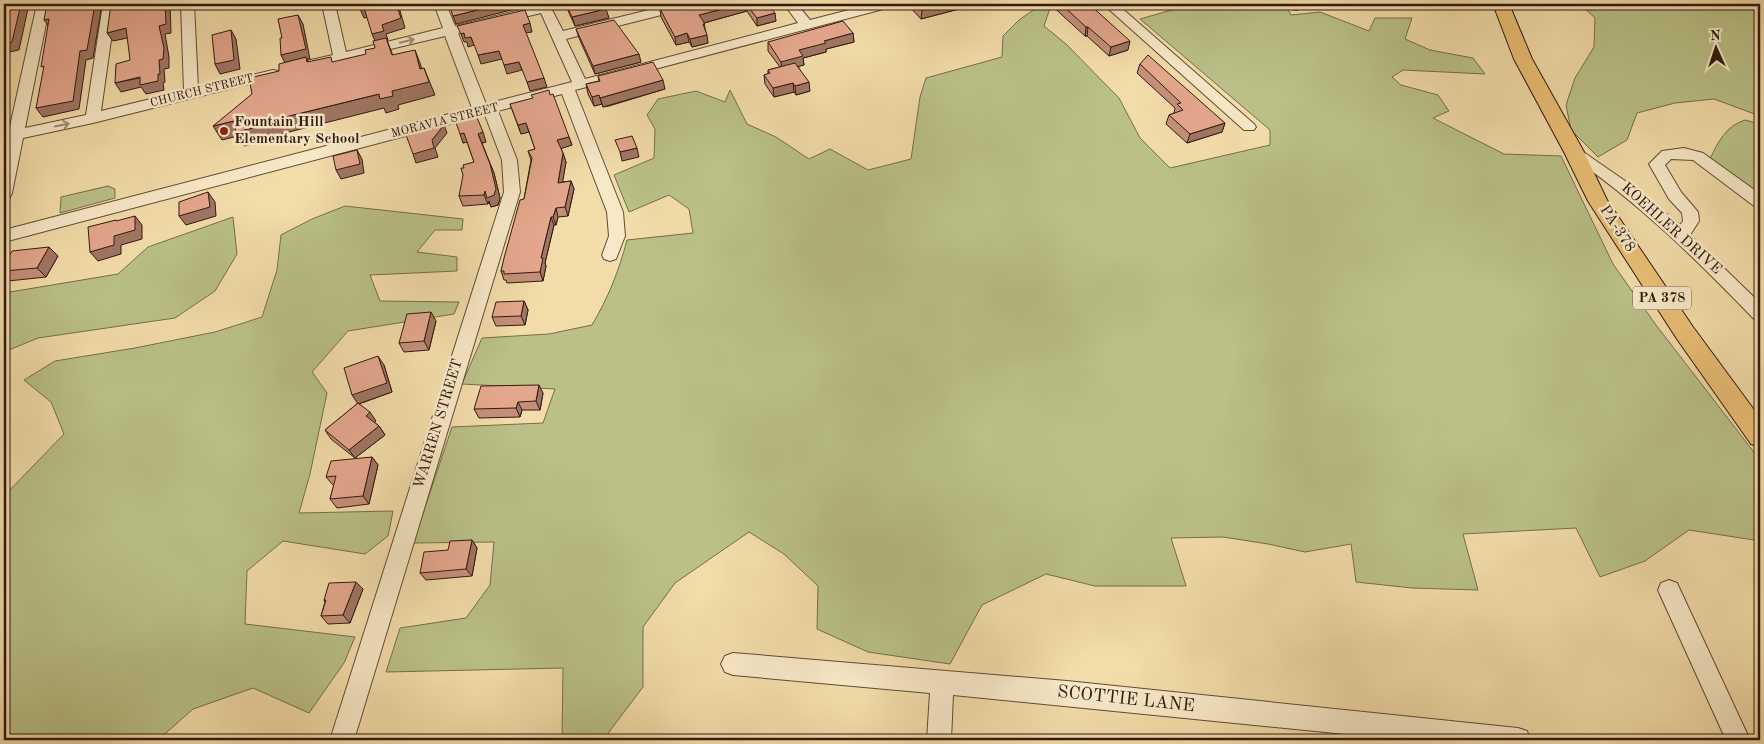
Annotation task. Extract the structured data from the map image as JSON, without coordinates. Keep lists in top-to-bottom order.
{
  "streets": {
    "main road": ["PA-378", "PA 378"],
    "street": [
      "CHURCH STREET",
      "MORAVIA STREET",
      "KOEHLER DRIVE",
      "WARREN STREET",
      "SCOTTIE LANE"
    ]
  },
  "crossings": [
    ["CHURCH STREET", "WARREN STREET"],
    ["MORAVIA STREET", "WARREN STREET"],
    ["PA-378", "KOEHLER DRIVE"]
  ],
  "one_way": ["CHURCH STREET"],
  "places": ["Fountain Hill Elementary School"],
  "north": "top"
}
